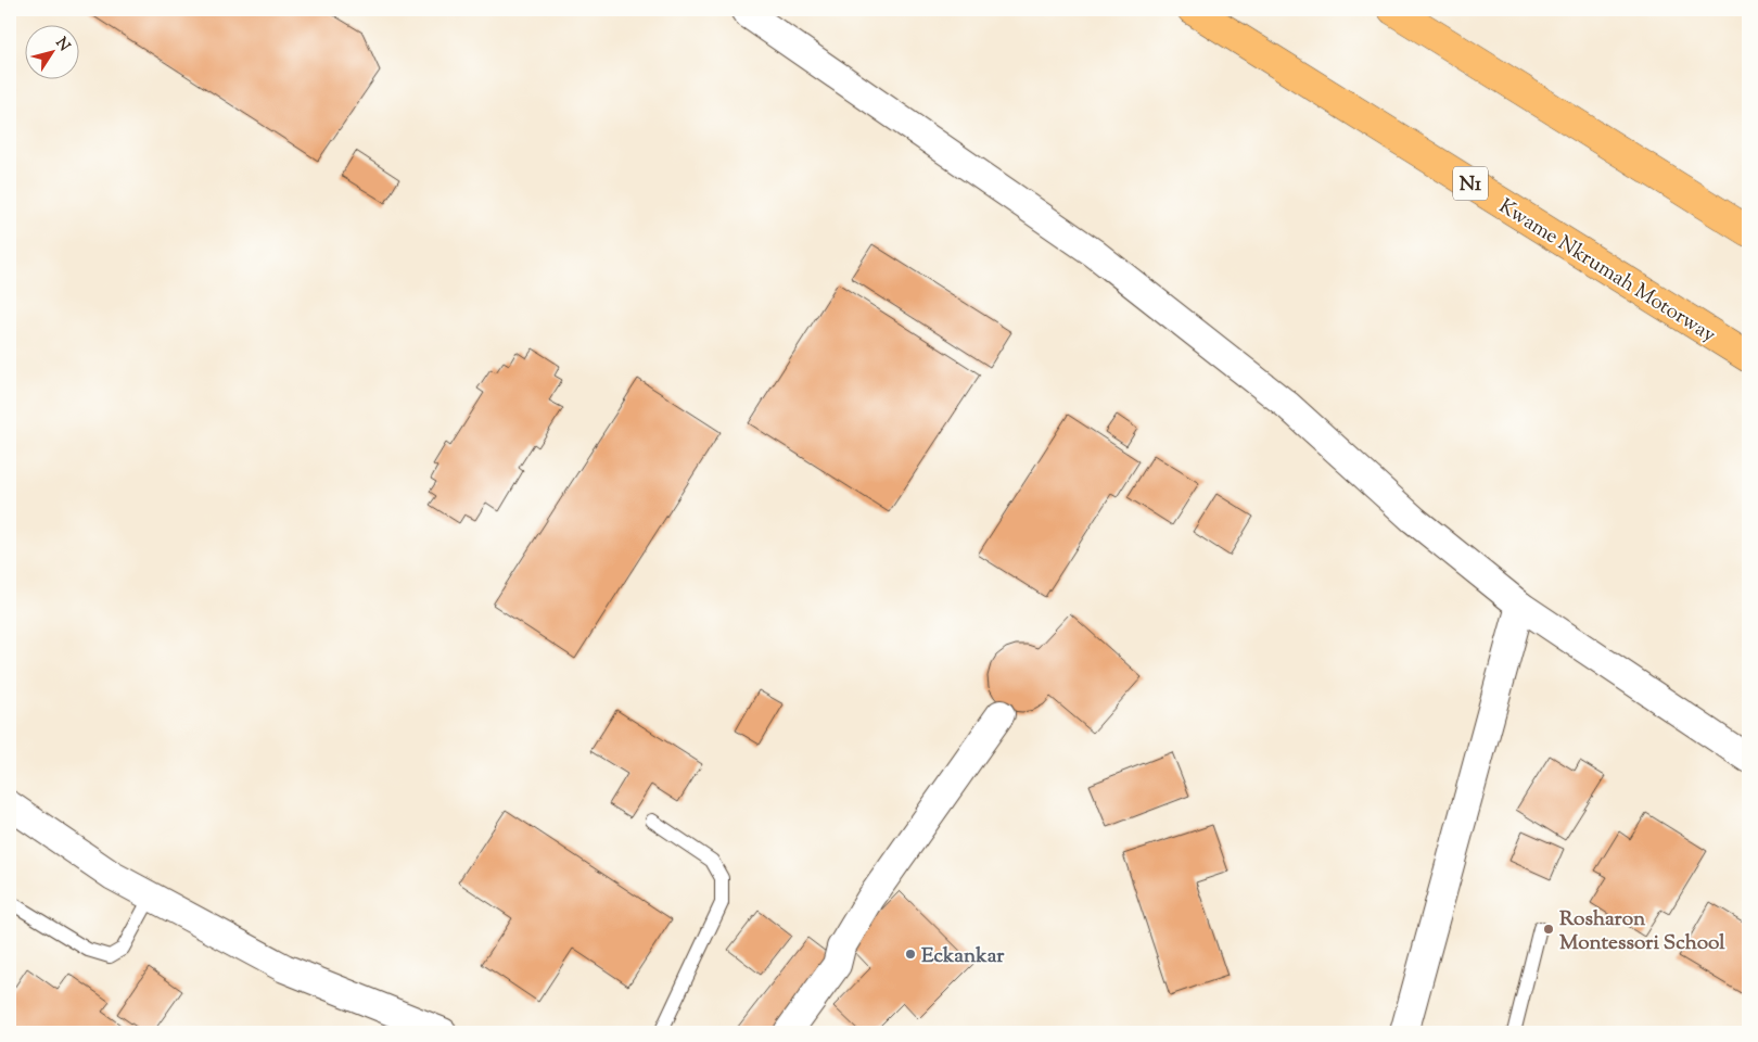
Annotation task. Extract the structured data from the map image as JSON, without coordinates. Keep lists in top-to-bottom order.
{
  "streets": {
    "highway": ["N1", "Kwame Nkrumah Motorway"]
  },
  "places": ["Rosharon Montessori School", "Eckankar"],
  "north": "top right"
}
